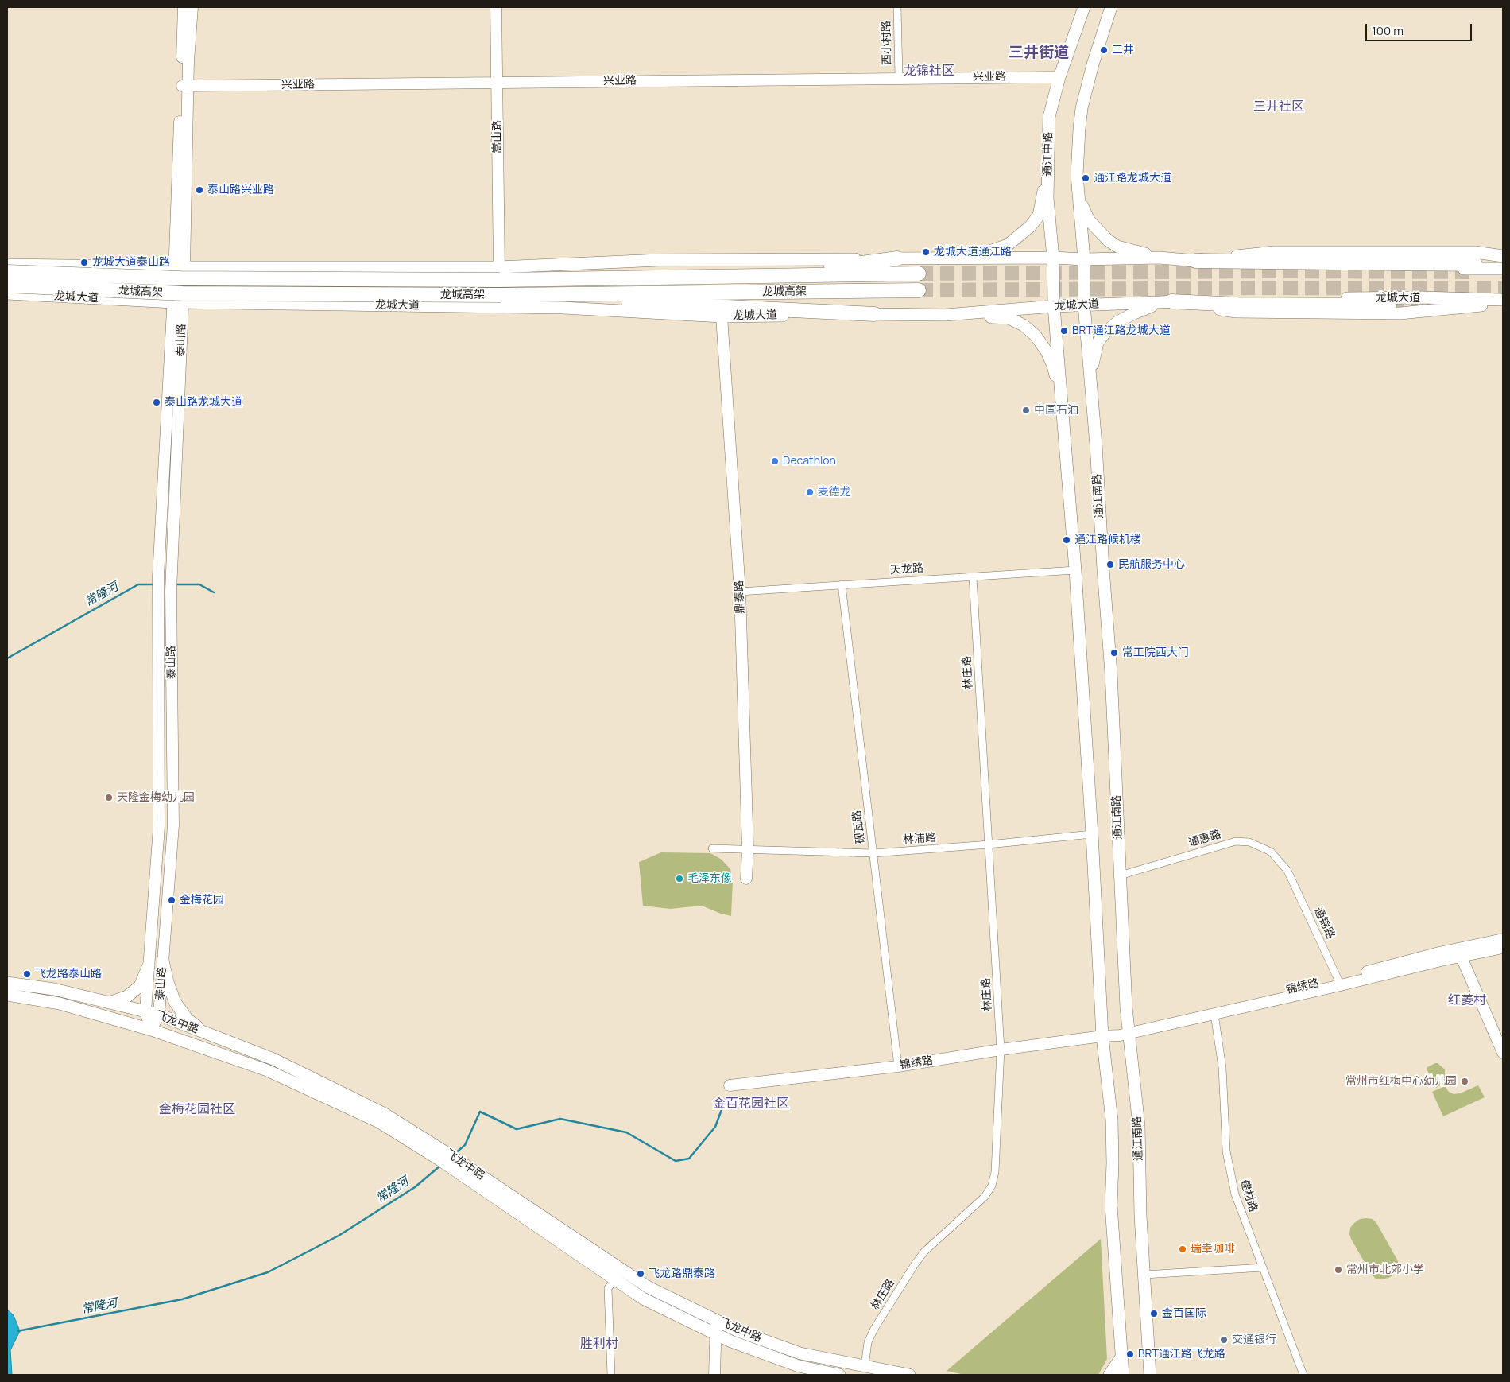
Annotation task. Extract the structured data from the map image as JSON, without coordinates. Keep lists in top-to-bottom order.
{
  "streets": {
    "highway": ["龙城高架"],
    "main road": [
      "通江中路",
      "龙城大道",
      "通江南路",
      "飞龙中路"
    ],
    "street": [
      "西小村路",
      "兴业路",
      "嵩山路",
      "泰山路",
      "天龙路",
      "鼎泰路",
      "林庄路",
      "砚瓦路",
      "林浦路",
      "通惠路",
      "通锦路",
      "锦绣路",
      "建材路"
    ]
  },
  "crossings": [
    ["西小村路", "兴业路"],
    ["兴业路", "嵩山路"],
    ["兴业路", "通江中路"],
    ["兴业路", "泰山路"],
    ["嵩山路", "龙城高架"],
    ["通江中路", "龙城大道"],
    ["龙城大道", "泰山路"],
    ["龙城大道", "通江南路"],
    ["龙城大道", "鼎泰路"],
    ["泰山路", "飞龙中路"],
    ["通江南路", "通惠路"],
    ["通江南路", "锦绣路"],
    ["天龙路", "鼎泰路"],
    ["天龙路", "林庄路"],
    ["天龙路", "砚瓦路"],
    ["鼎泰路", "林浦路"],
    ["林庄路", "林浦路"],
    ["林庄路", "锦绣路"],
    ["林庄路", "飞龙中路"],
    ["砚瓦路", "林浦路"],
    ["砚瓦路", "锦绣路"],
    ["通惠路", "通锦路"],
    ["通锦路", "锦绣路"],
    ["锦绣路", "建材路"]
  ],
  "districts": [
    "三井街道",
    "龙锦社区",
    "三井社区",
    "红菱村",
    "金百花园社区",
    "金梅花园社区",
    "胜利村"
  ],
  "water": ["常隆河"],
  "places": [
    "三井",
    "通江路龙城大道",
    "泰山路兴业路",
    "龙城大道通江路",
    "龙城大道泰山路",
    "BRT通江路龙城大道",
    "泰山路龙城大道",
    "中国石油",
    "Decathlon",
    "麦德龙",
    "通江路候机楼",
    "民航服务中心",
    "常工院西大门",
    "天隆金梅幼儿园",
    "毛泽东像",
    "金梅花园",
    "飞龙路泰山路",
    "常州市红梅中心幼儿园",
    "瑞幸咖啡",
    "常州市北郊小学",
    "飞龙路鼎泰路",
    "金百国际",
    "交通银行",
    "BRT通江路飞龙路"
  ],
  "scale_bar": "100 m"
}
